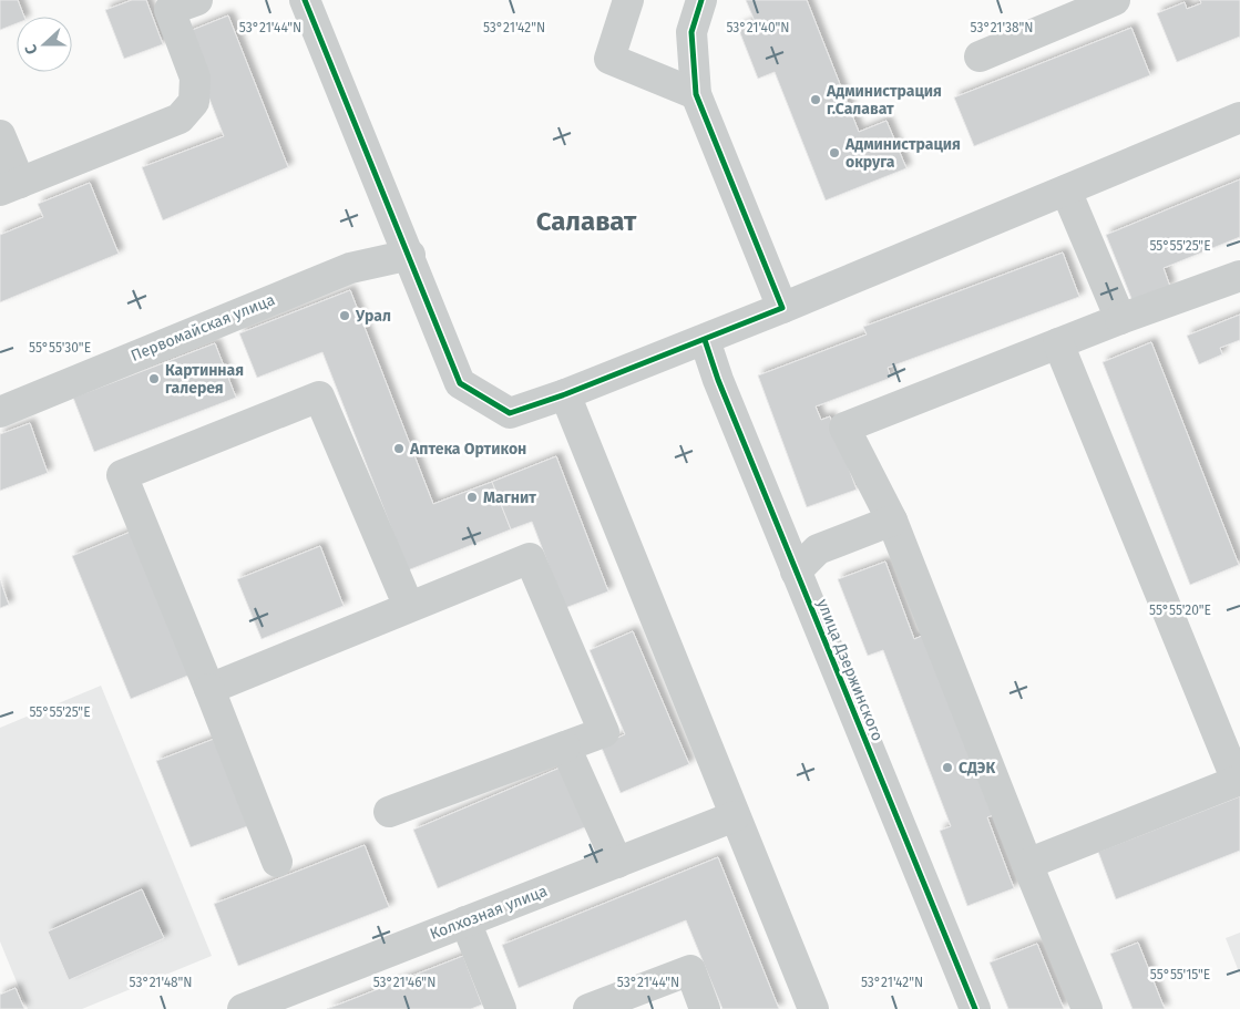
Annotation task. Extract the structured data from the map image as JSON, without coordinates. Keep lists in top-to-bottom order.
{
  "streets": {
    "street": ["Первомайская улица", "улица Дзержинского", "Колхозная улица"]
  },
  "districts": ["Салават"],
  "places": [
    "Администрация г.Салават",
    "Администрация округа",
    "Урал",
    "Картинная галерея",
    "Аптека Ортикон",
    "Магнит",
    "СДЭК"
  ],
  "north": "left",
  "coordinates": [
    "53°21'44\"N",
    "53°21'42\"N",
    "53°21'40\"N",
    "53°21'38\"N",
    "55°55'25\"E",
    "55°55'30\"E",
    "55°55'20\"E",
    "55°55'15\"E",
    "53°21'48\"N",
    "53°21'46\"N"
  ]
}
